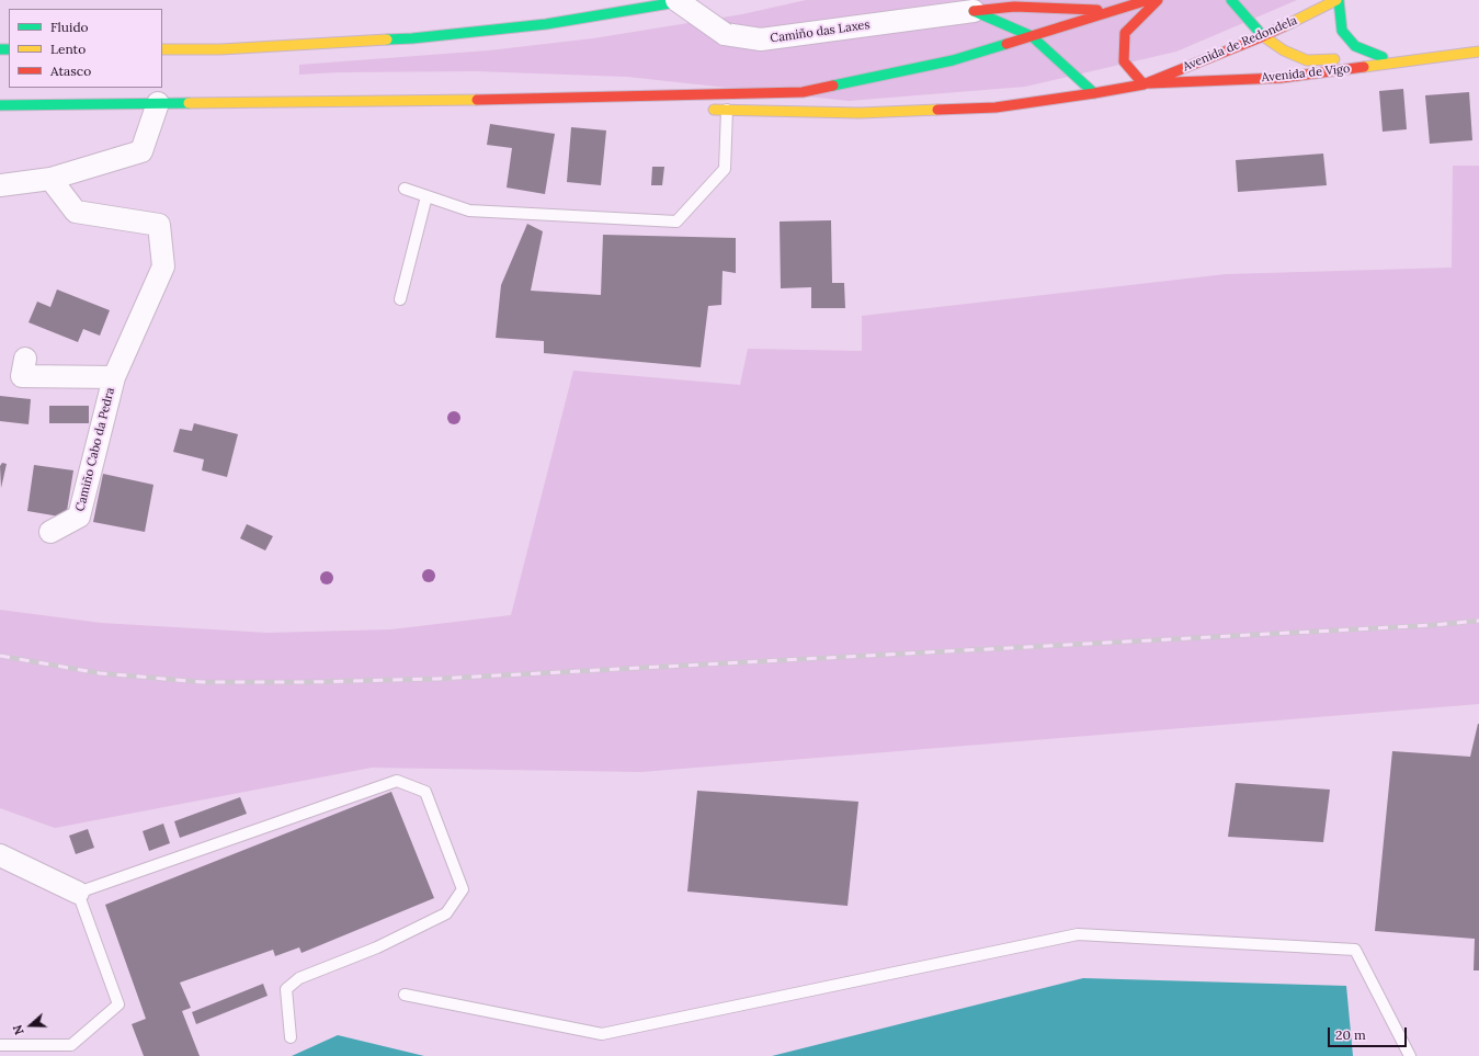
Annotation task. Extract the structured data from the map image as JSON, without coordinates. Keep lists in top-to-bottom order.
{
  "streets": {
    "main road": ["Avenida de Redondela", "Avenida de Vigo"],
    "street": ["Camiño das Laxes", "Camiño Cabo da Pedra"]
  },
  "crossings": [
    ["Avenida de Redondela", "Avenida de Vigo"]
  ],
  "legend": ["Fluido", "Lento", "Atasco"],
  "scale_bar": "20 m",
  "north": "left"
}
